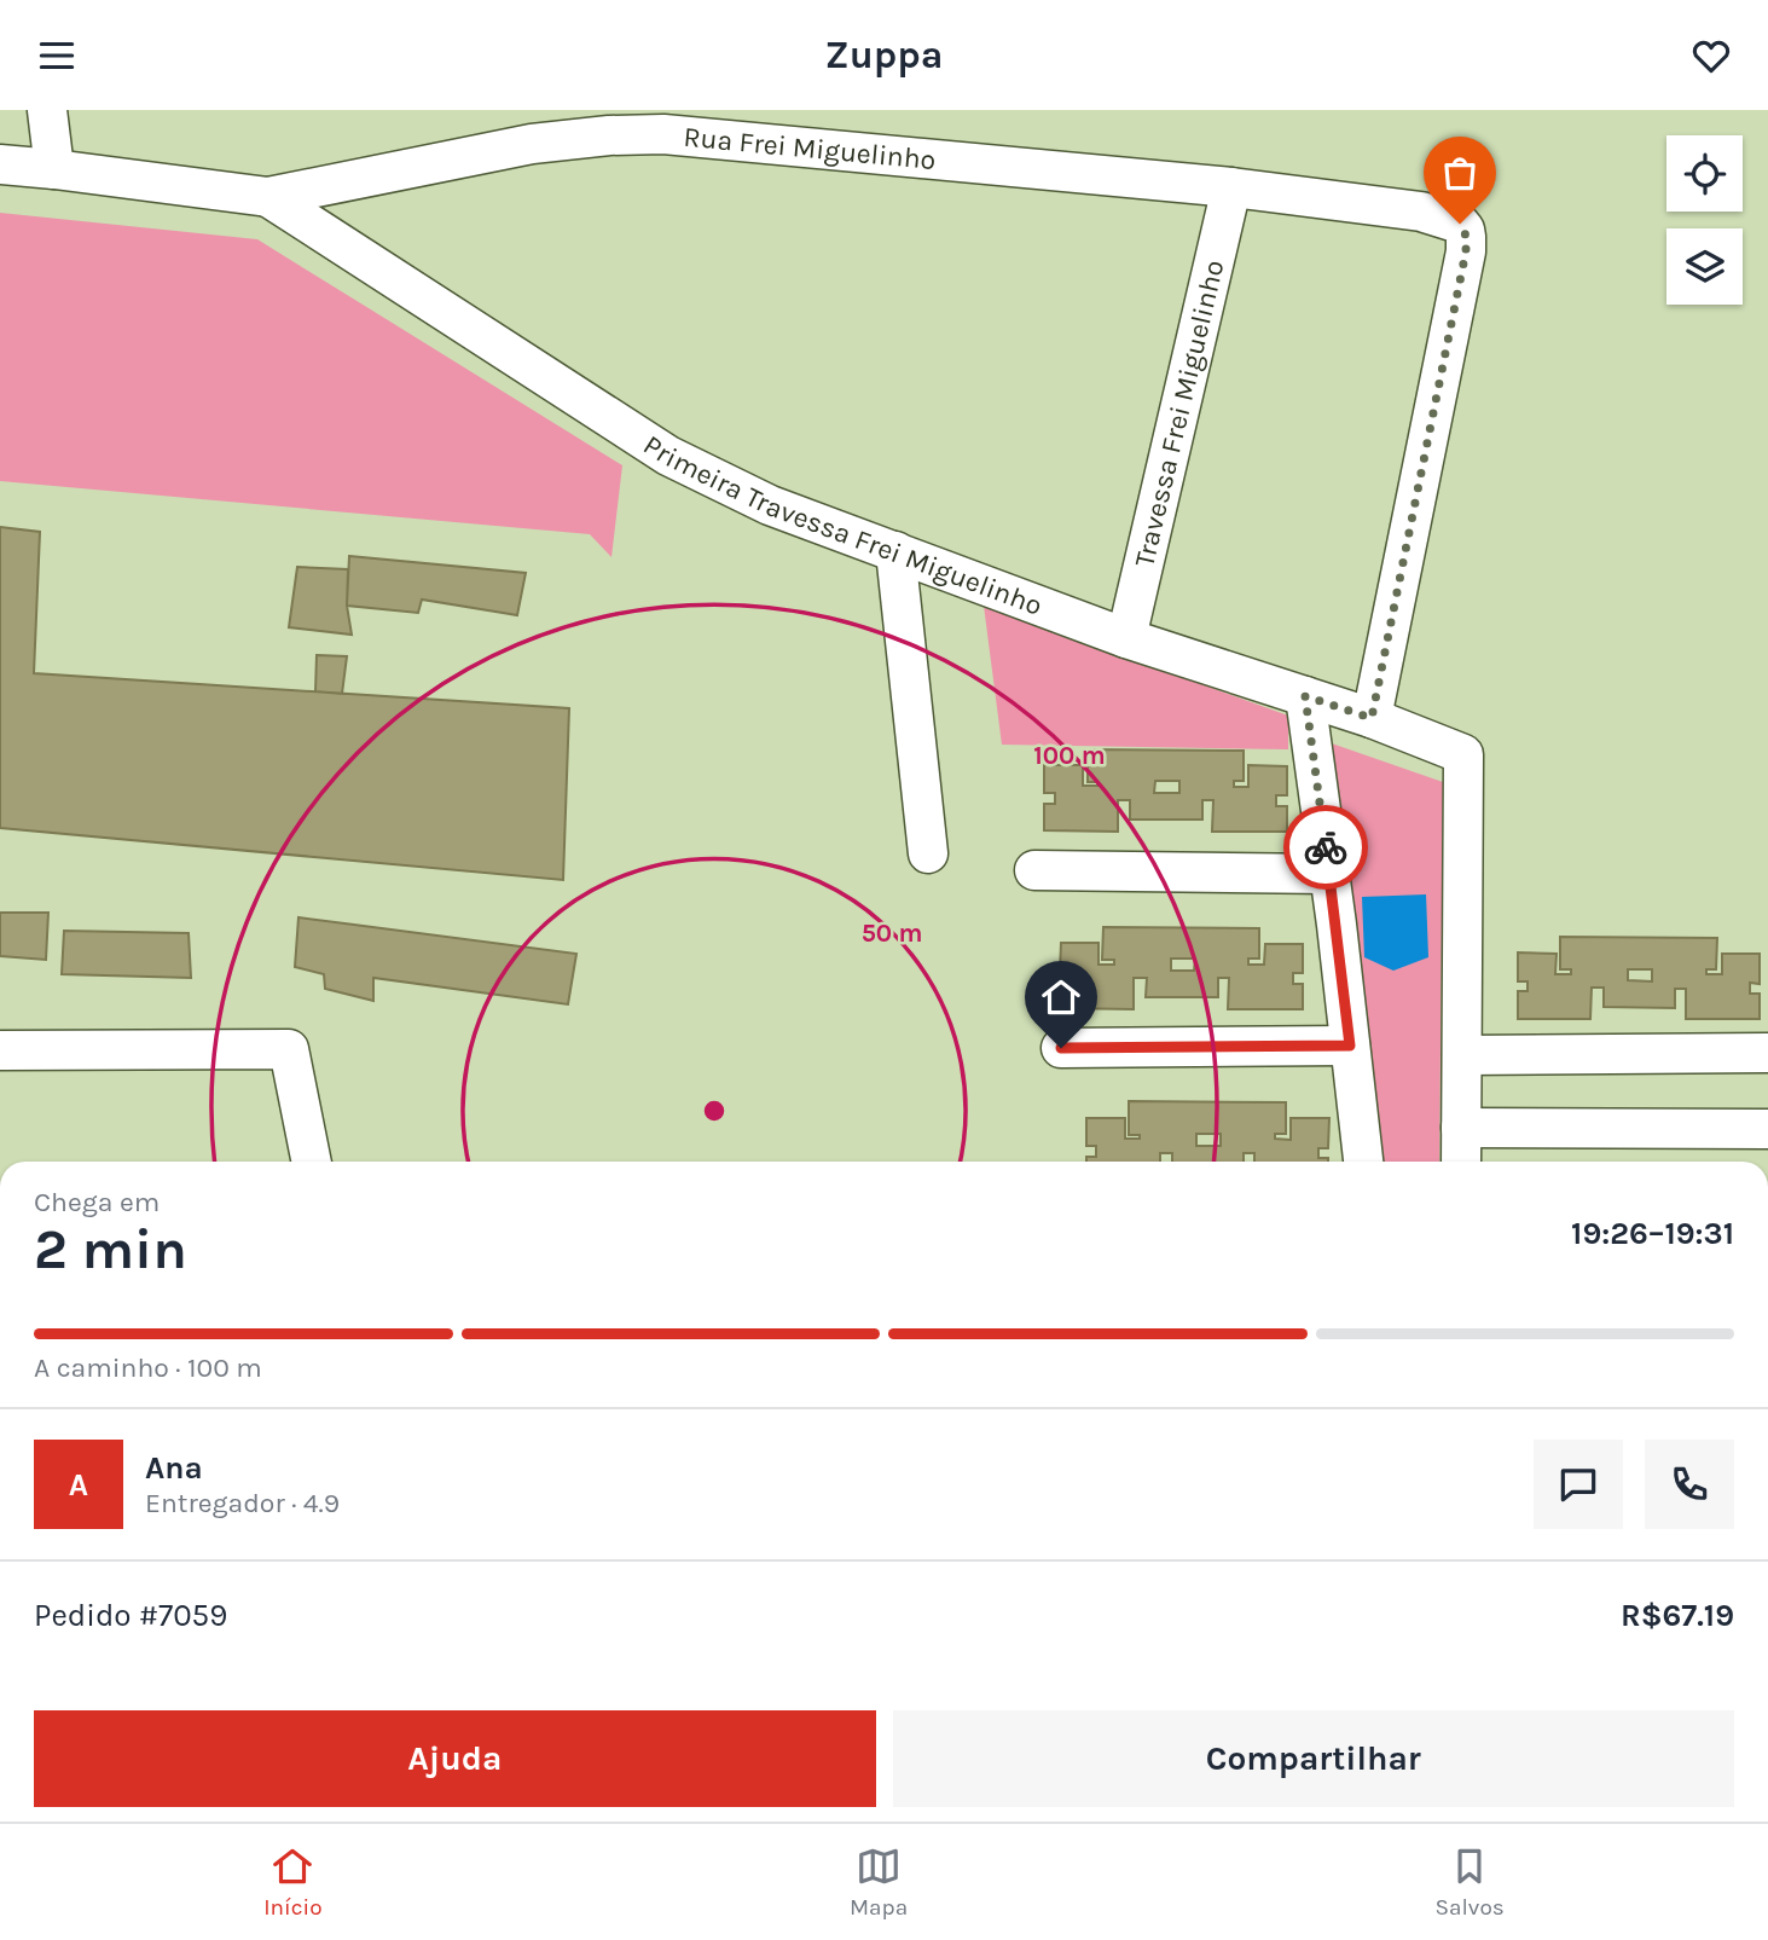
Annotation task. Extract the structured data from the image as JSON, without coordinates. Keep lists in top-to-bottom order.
{
  "streets": {
    "street": ["Rua Frei Miguelinho", "Travessa Frei Miguelinho", "Primeira Travessa Frei Miguelinho"]
  },
  "crossings": [
    ["Rua Frei Miguelinho", "Travessa Frei Miguelinho"],
    ["Rua Frei Miguelinho", "Primeira Travessa Frei Miguelinho"],
    ["Travessa Frei Miguelinho", "Primeira Travessa Frei Miguelinho"]
  ],
  "page": {
    "header": "Zuppa",
    "heading": ["2 min", "Chega em", "19:26–19:31"],
    "panel": [
      "Ana",
      "Entregador · 4.9",
      "Pedido #7059",
      "R$67.19"
    ],
    "bar": "A caminho · 100 m",
    "round": "A",
    "buttons": ["Ajuda", "Compartilhar"],
    "tabs": ["Início", "Mapa", "Salvos"]
  },
  "rings": ["100 m", "50 m"]
}
